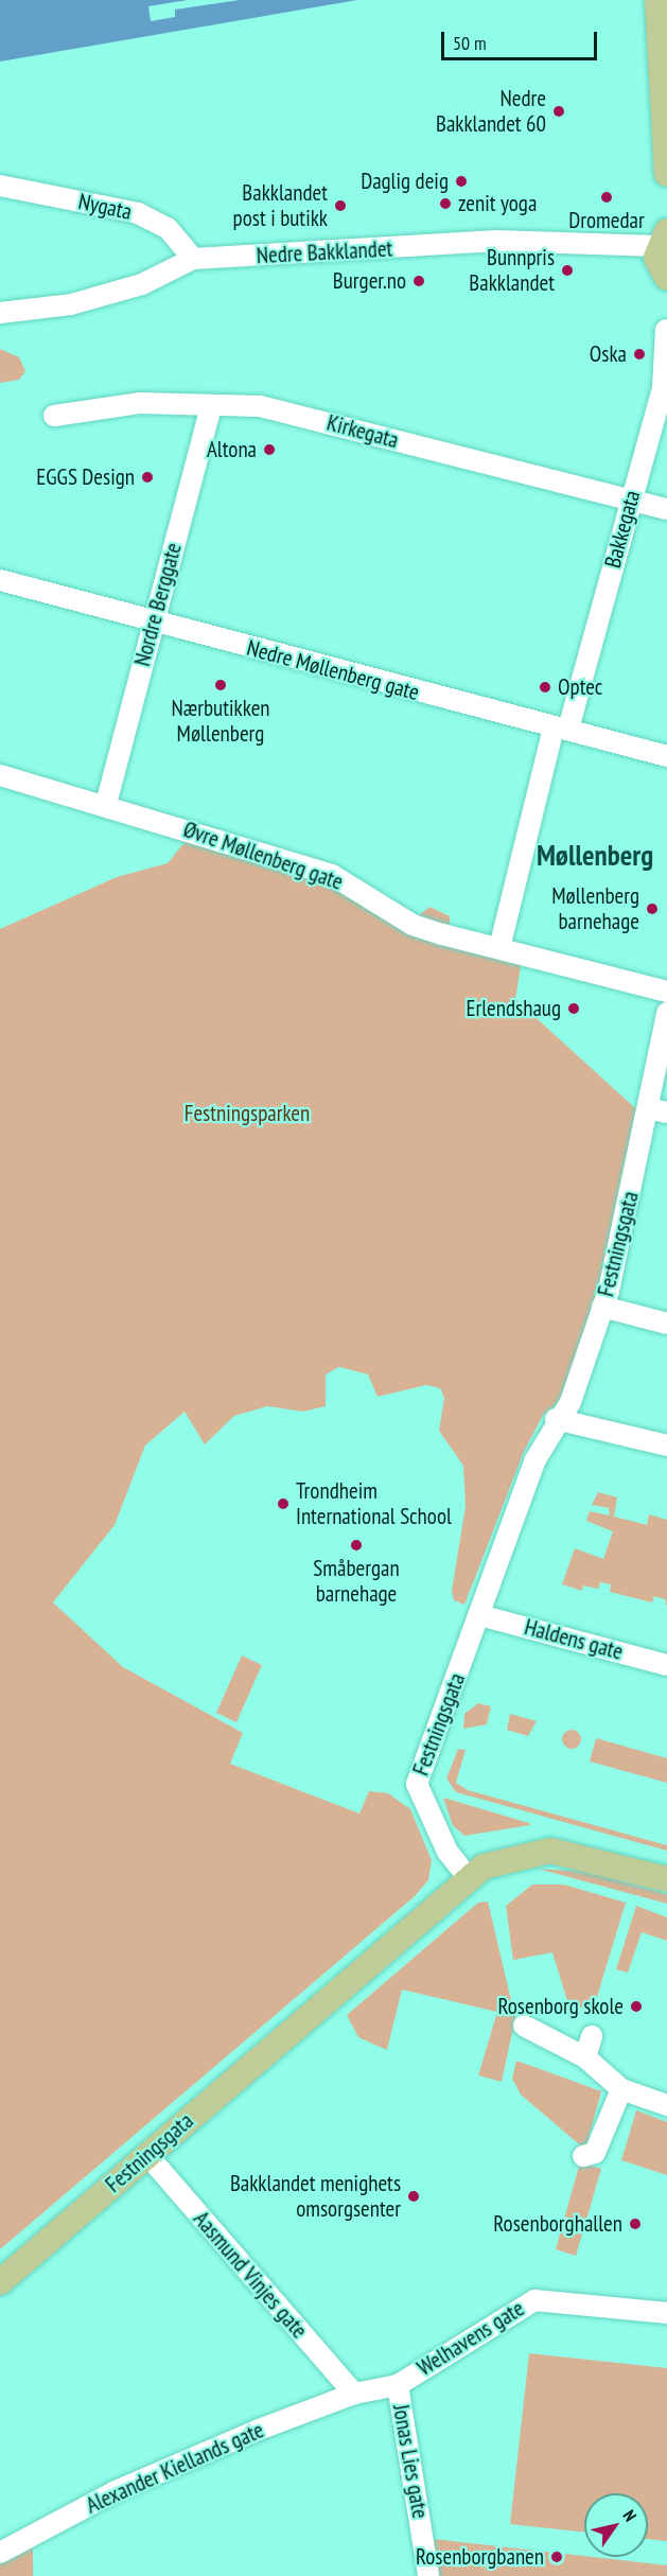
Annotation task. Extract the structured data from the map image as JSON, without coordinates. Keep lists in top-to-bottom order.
{
  "streets": {
    "main road": ["Festningsgata"],
    "street": [
      "Nygata",
      "Nedre Bakklandet",
      "Kirkegata",
      "Bakkegata",
      "Nordre Berggate",
      "Nedre Møllenberg gate",
      "Øvre Møllenberg gate",
      "Haldens gate",
      "Aasmund Vinjes gate",
      "Welhavens gate",
      "Jonas Lies gate",
      "Alexander Kiellands gate"
    ]
  },
  "crossings": [
    ["Nygata", "Nedre Bakklandet"],
    ["Kirkegata", "Bakkegata"],
    ["Kirkegata", "Nordre Berggate"],
    ["Bakkegata", "Nedre Møllenberg gate"],
    ["Bakkegata", "Øvre Møllenberg gate"],
    ["Nordre Berggate", "Nedre Møllenberg gate"],
    ["Nordre Berggate", "Øvre Møllenberg gate"],
    ["Festningsgata", "Haldens gate"],
    ["Festningsgata", "Aasmund Vinjes gate"],
    ["Aasmund Vinjes gate", "Welhavens gate"],
    ["Aasmund Vinjes gate", "Alexander Kiellands gate"],
    ["Welhavens gate", "Jonas Lies gate"],
    ["Welhavens gate", "Alexander Kiellands gate"]
  ],
  "districts": ["Møllenberg"],
  "parks": ["Festningsparken"],
  "places": [
    "Nedre Bakklandet 60",
    "Daglig deig",
    "Dromedar",
    "zenit yoga",
    "Bakklandet post i butikk",
    "Bunnpris Bakklandet",
    "Burger.no",
    "Oska",
    "Altona",
    "EGGS Design",
    "Nærbutikken Møllenberg",
    "Optec",
    "Møllenberg barnehage",
    "Erlendshaug",
    "Trondheim International School",
    "Småbergan barnehage",
    "Rosenborg skole",
    "Bakklandet menighets omsorgsenter",
    "Rosenborghallen",
    "Rosenborgbanen"
  ],
  "scale_bar": "50 m",
  "north": "top right"
}
